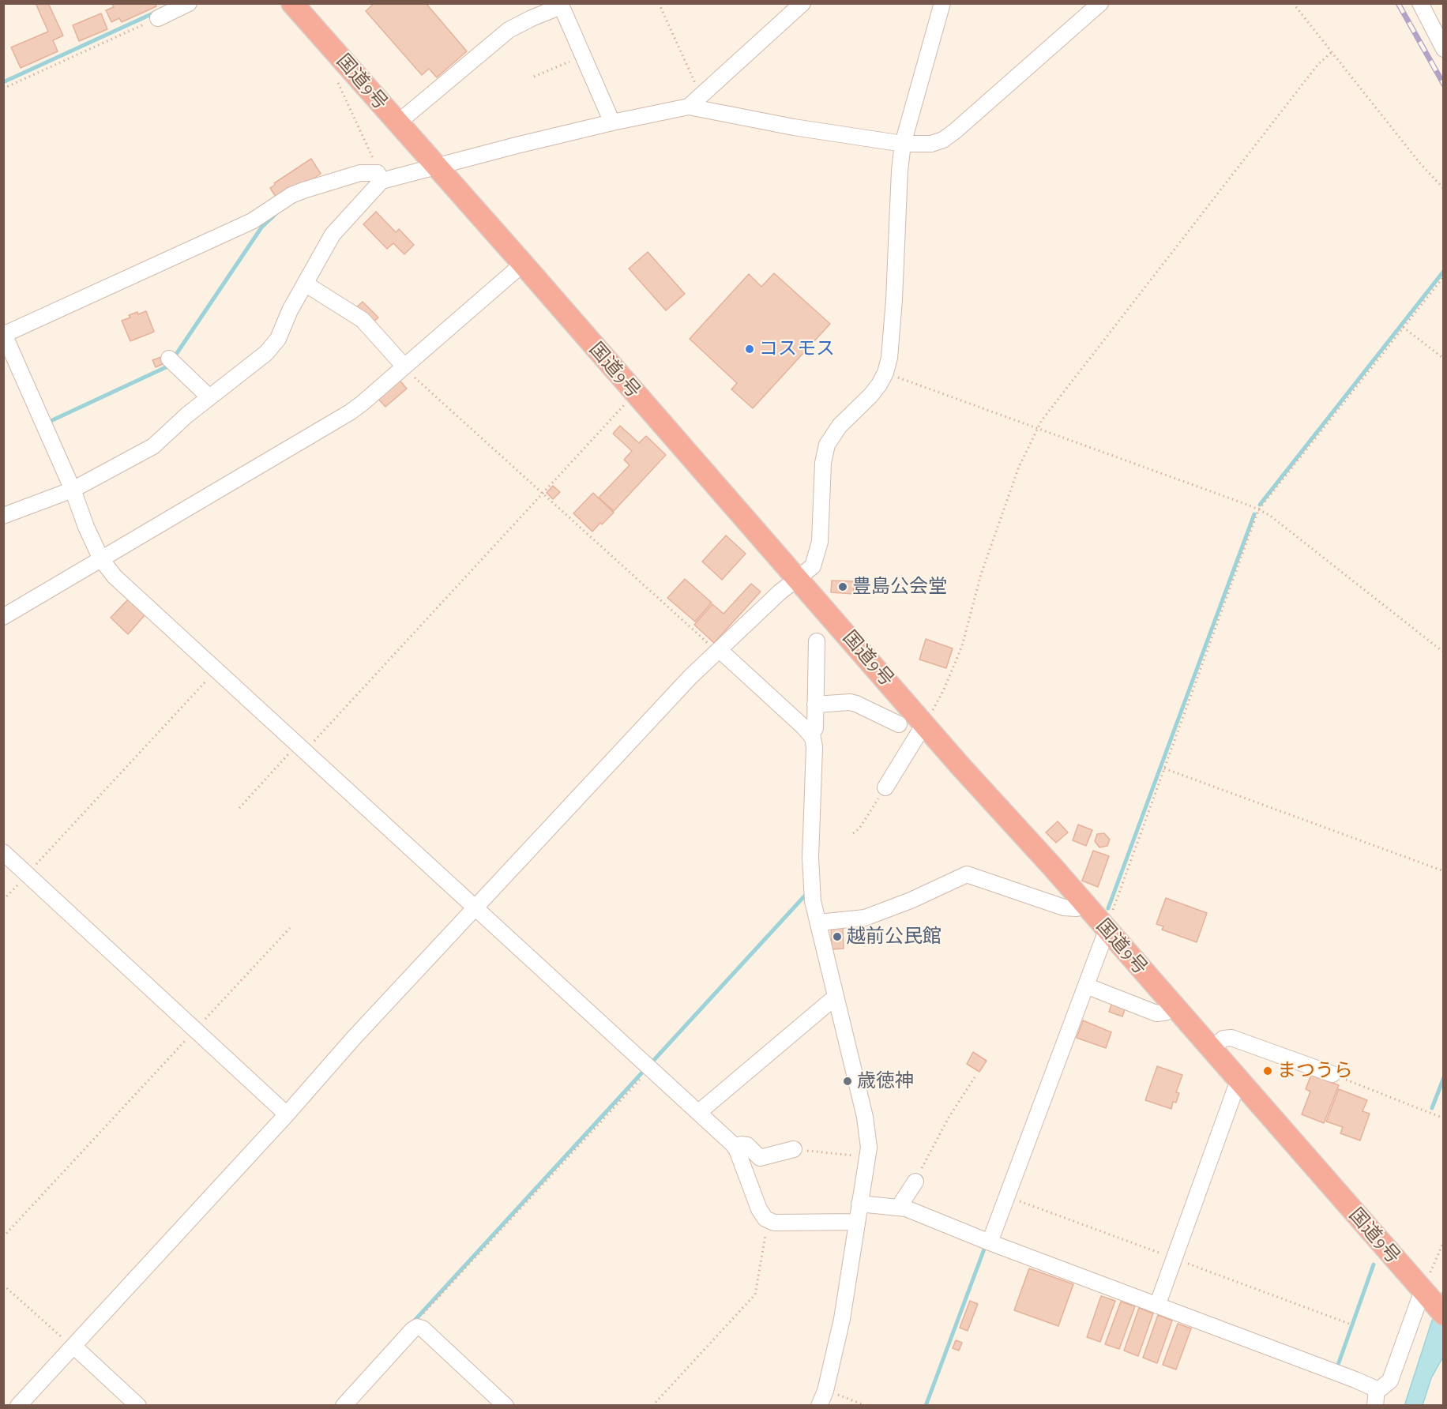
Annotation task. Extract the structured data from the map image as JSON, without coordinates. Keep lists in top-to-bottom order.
{
  "streets": {
    "highway": ["国道9号"]
  },
  "places": [
    "コスモス",
    "豊島公会堂",
    "越前公民館",
    "まつうら",
    "歳徳神"
  ]
}
